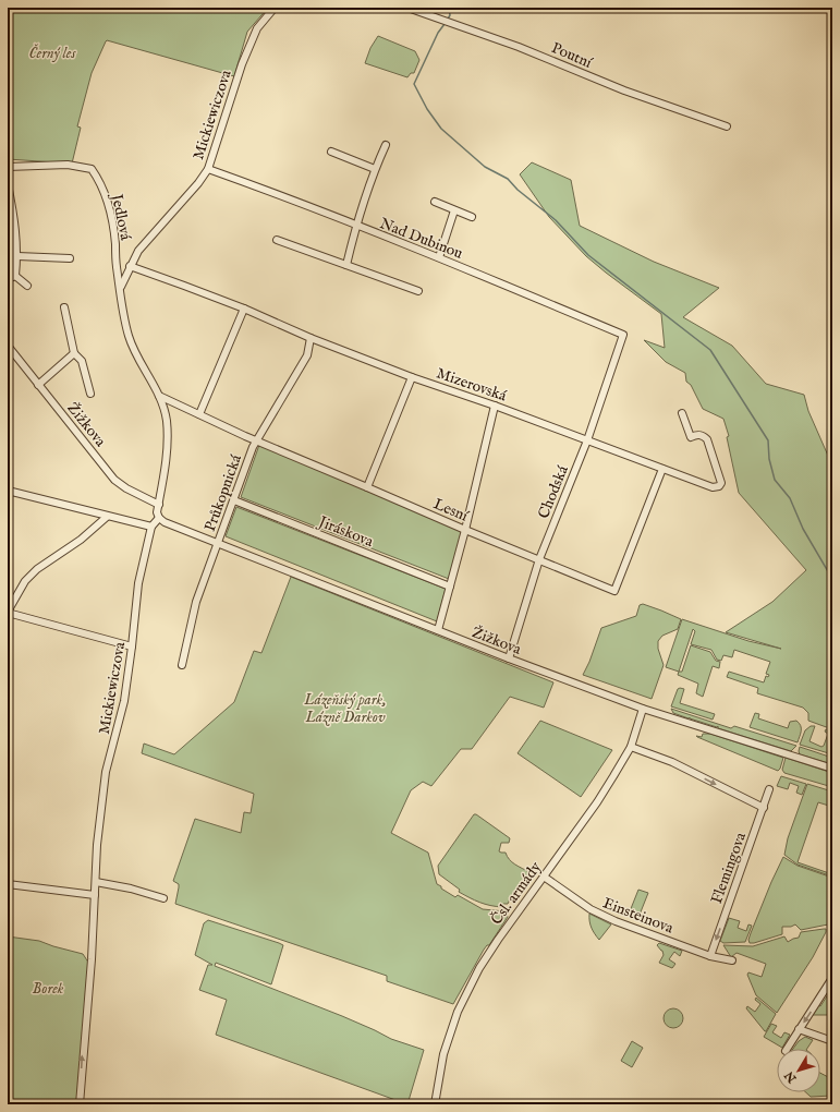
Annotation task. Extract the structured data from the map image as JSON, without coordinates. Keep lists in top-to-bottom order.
{
  "streets": {
    "street": [
      "Poutní",
      "Mickiewiczova",
      "Jedlová",
      "Nad Dubinou",
      "Mizerovská",
      "Žižkova",
      "Chodská",
      "Průkopnická",
      "Lesní",
      "Jiráskova",
      "Flemingova",
      "Čsl. armády",
      "Einsteinova"
    ]
  },
  "crossings": [
    ["Mickiewiczova", "Jedlová"],
    ["Mickiewiczova", "Nad Dubinou"],
    ["Mickiewiczova", "Mizerovská"],
    ["Mickiewiczova", "Žižkova"],
    ["Mickiewiczova", "Lesní"],
    ["Nad Dubinou", "Chodská"],
    ["Mizerovská", "Chodská"],
    ["Mizerovská", "Průkopnická"],
    ["Mizerovská", "Lesní"],
    ["Žižkova", "Chodská"],
    ["Žižkova", "Průkopnická"],
    ["Žižkova", "Čsl. armády"],
    ["Chodská", "Lesní"],
    ["Průkopnická", "Lesní"],
    ["Průkopnická", "Jiráskova"],
    ["Flemingova", "Einsteinova"],
    ["Čsl. armády", "Einsteinova"]
  ],
  "one_way": ["Flemingova"],
  "parks": ["Černý les", "Lázeňský park, Lázně Darkov", "Borek"],
  "north": "bottom left"
}
